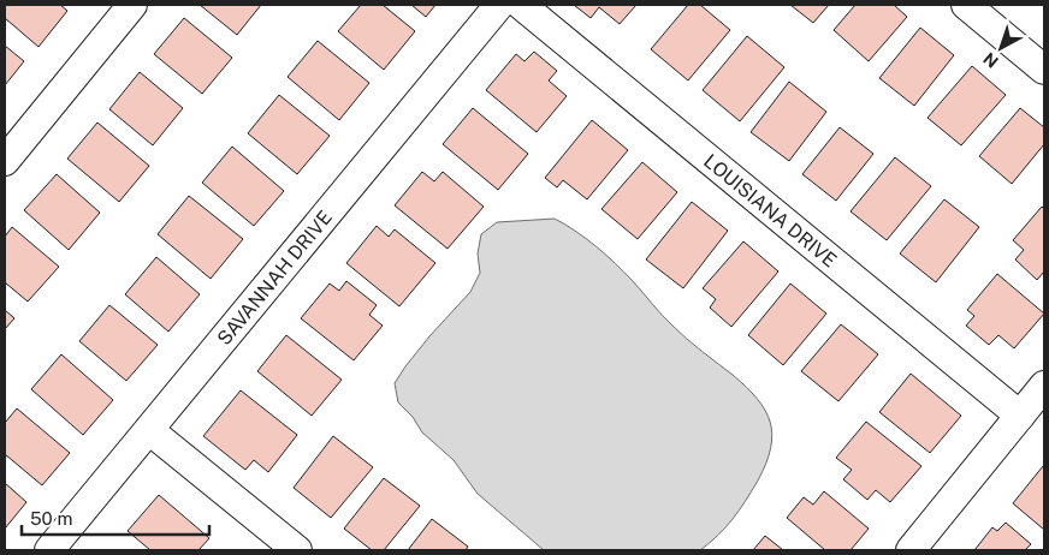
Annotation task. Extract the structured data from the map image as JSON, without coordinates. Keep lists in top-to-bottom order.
{
  "streets": {
    "street": ["LOUISIANA DRIVE", "SAVANNAH DRIVE"]
  },
  "scale_bar": "50 m",
  "north": "bottom left"
}
